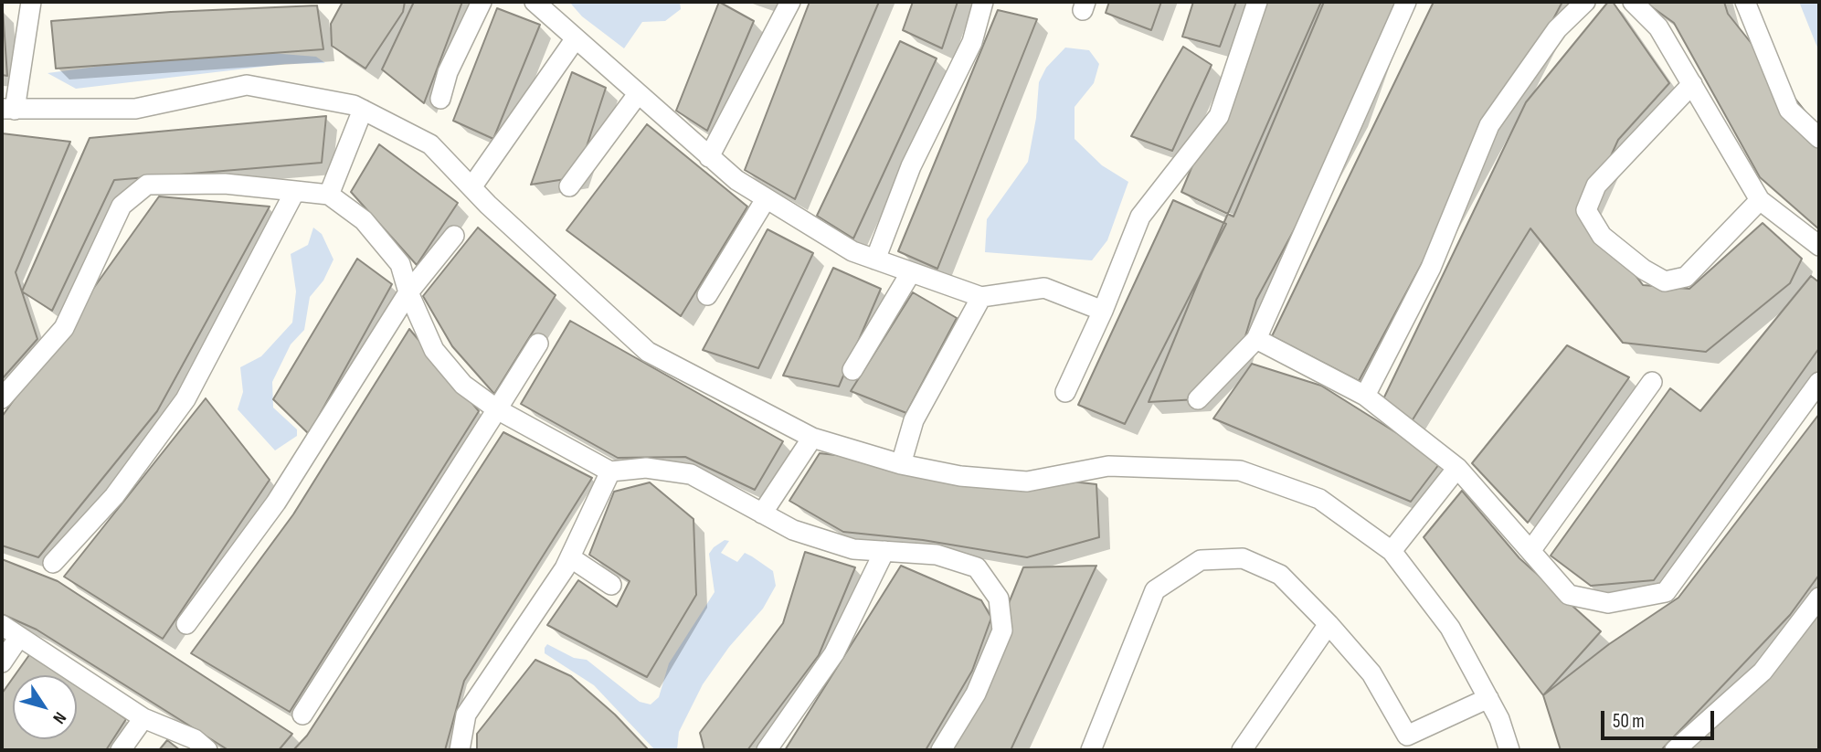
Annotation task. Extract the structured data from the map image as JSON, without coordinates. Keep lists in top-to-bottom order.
{
  "scale_bar": "50 m",
  "north": "bottom right"
}
